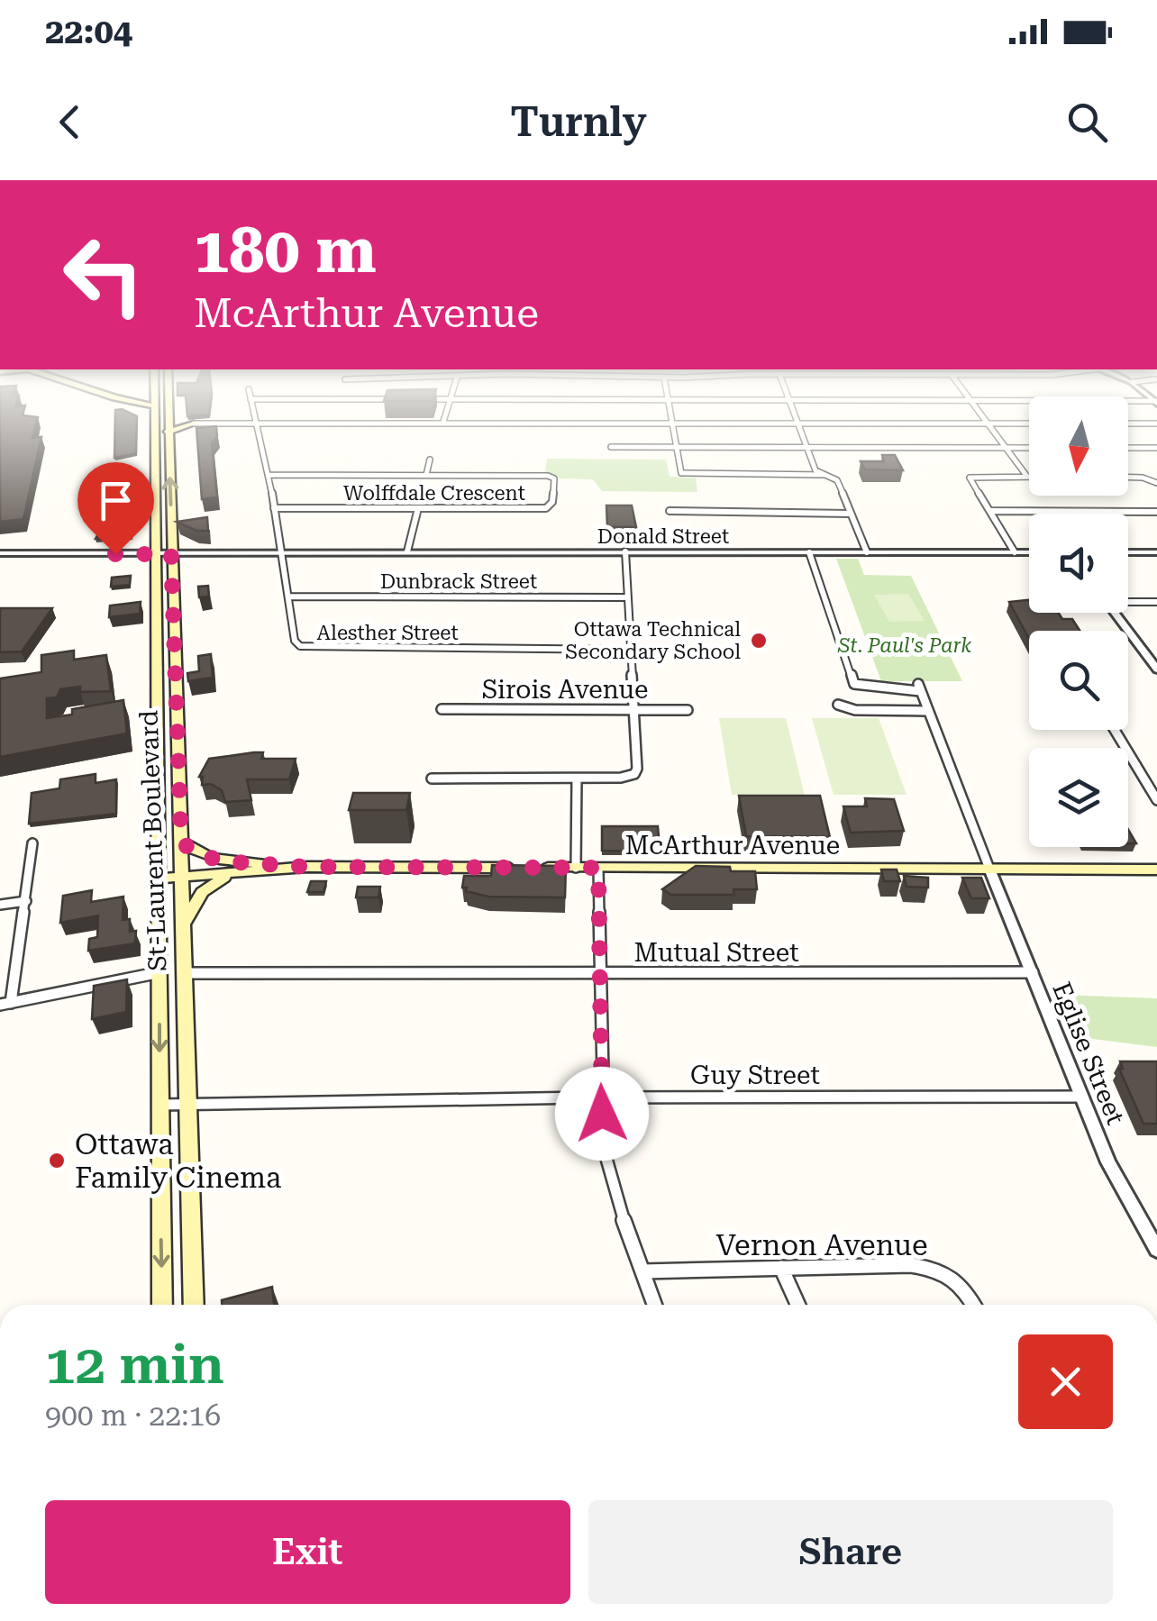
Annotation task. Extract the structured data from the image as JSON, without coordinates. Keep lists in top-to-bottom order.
{
  "streets": {
    "main road": ["St-Laurent Boulevard", "McArthur Avenue"],
    "street": [
      "Wolffdale Crescent",
      "Donald Street",
      "Dunbrack Street",
      "Alesther Street",
      "Sirois Avenue",
      "Mutual Street",
      "Eglise Street",
      "Guy Street",
      "Vernon Avenue"
    ]
  },
  "crossings": [
    ["Wolffdale Crescent", "Alesther Street"],
    ["Donald Street", "Alesther Street"],
    ["Donald Street", "St-Laurent Boulevard"],
    ["Dunbrack Street", "Alesther Street"],
    ["St-Laurent Boulevard", "McArthur Avenue"],
    ["St-Laurent Boulevard", "Mutual Street"],
    ["St-Laurent Boulevard", "Guy Street"],
    ["McArthur Avenue", "Eglise Street"],
    ["Mutual Street", "Eglise Street"],
    ["Eglise Street", "Guy Street"]
  ],
  "parks": ["St. Paul's Park"],
  "places": ["Ottawa Technical Secondary School", "Ottawa Family Cinema"],
  "north": "bottom",
  "page": {
    "status": "22:04",
    "header": "Turnly",
    "turn": ["180 m", "McArthur Avenue"],
    "heading": ["12 min", "900 m · 22:16"],
    "buttons": ["Exit", "Share"]
  }
}
